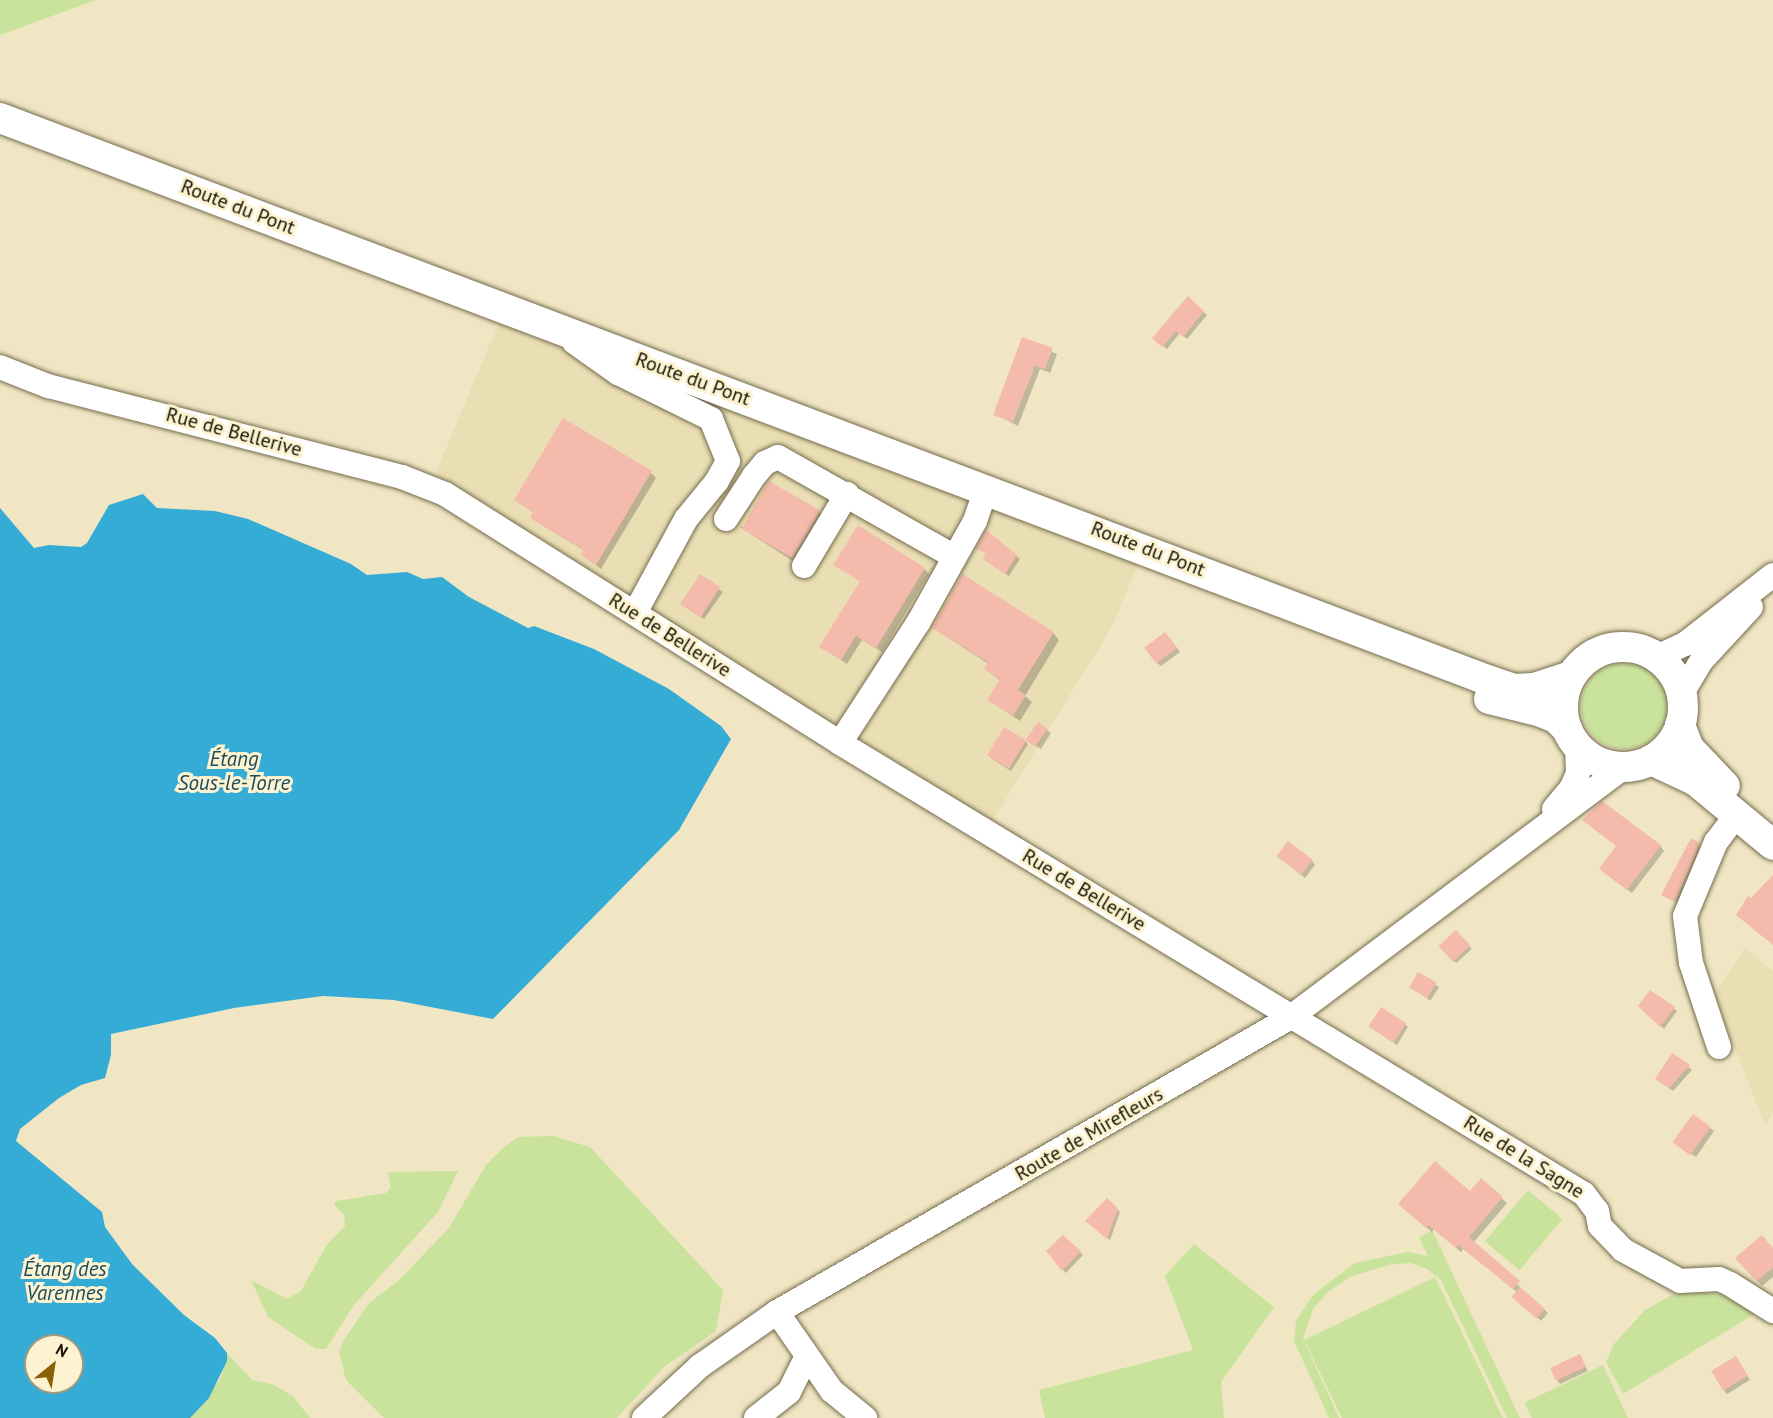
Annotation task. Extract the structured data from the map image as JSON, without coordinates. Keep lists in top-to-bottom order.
{
  "streets": {
    "main road": ["Route du Pont"],
    "street": ["Rue de Bellerive", "Route de Mirefleurs", "Rue de la Sagne"]
  },
  "crossings": [
    ["Route du Pont", "Route de Mirefleurs"],
    ["Rue de Bellerive", "Route de Mirefleurs"],
    ["Rue de Bellerive", "Rue de la Sagne"],
    ["Route de Mirefleurs", "Rue de la Sagne"]
  ],
  "water": ["Étang Sous-le-Torre", "Étang des Varennes"],
  "north": "top right"
}
